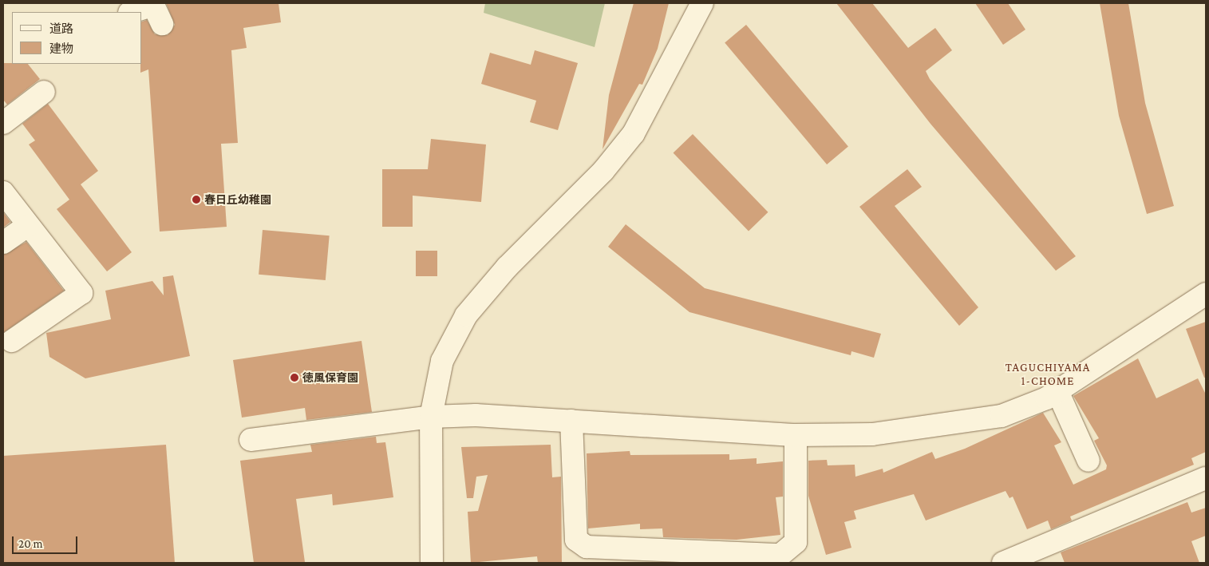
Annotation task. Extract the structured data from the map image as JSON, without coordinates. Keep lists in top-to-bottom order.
{
  "districts": ["TAGUCHIYAMA 1-CHOME"],
  "places": ["春日丘幼稚園", "徳風保育園"],
  "legend": ["道路", "建物"],
  "scale_bar": "20 m"
}
